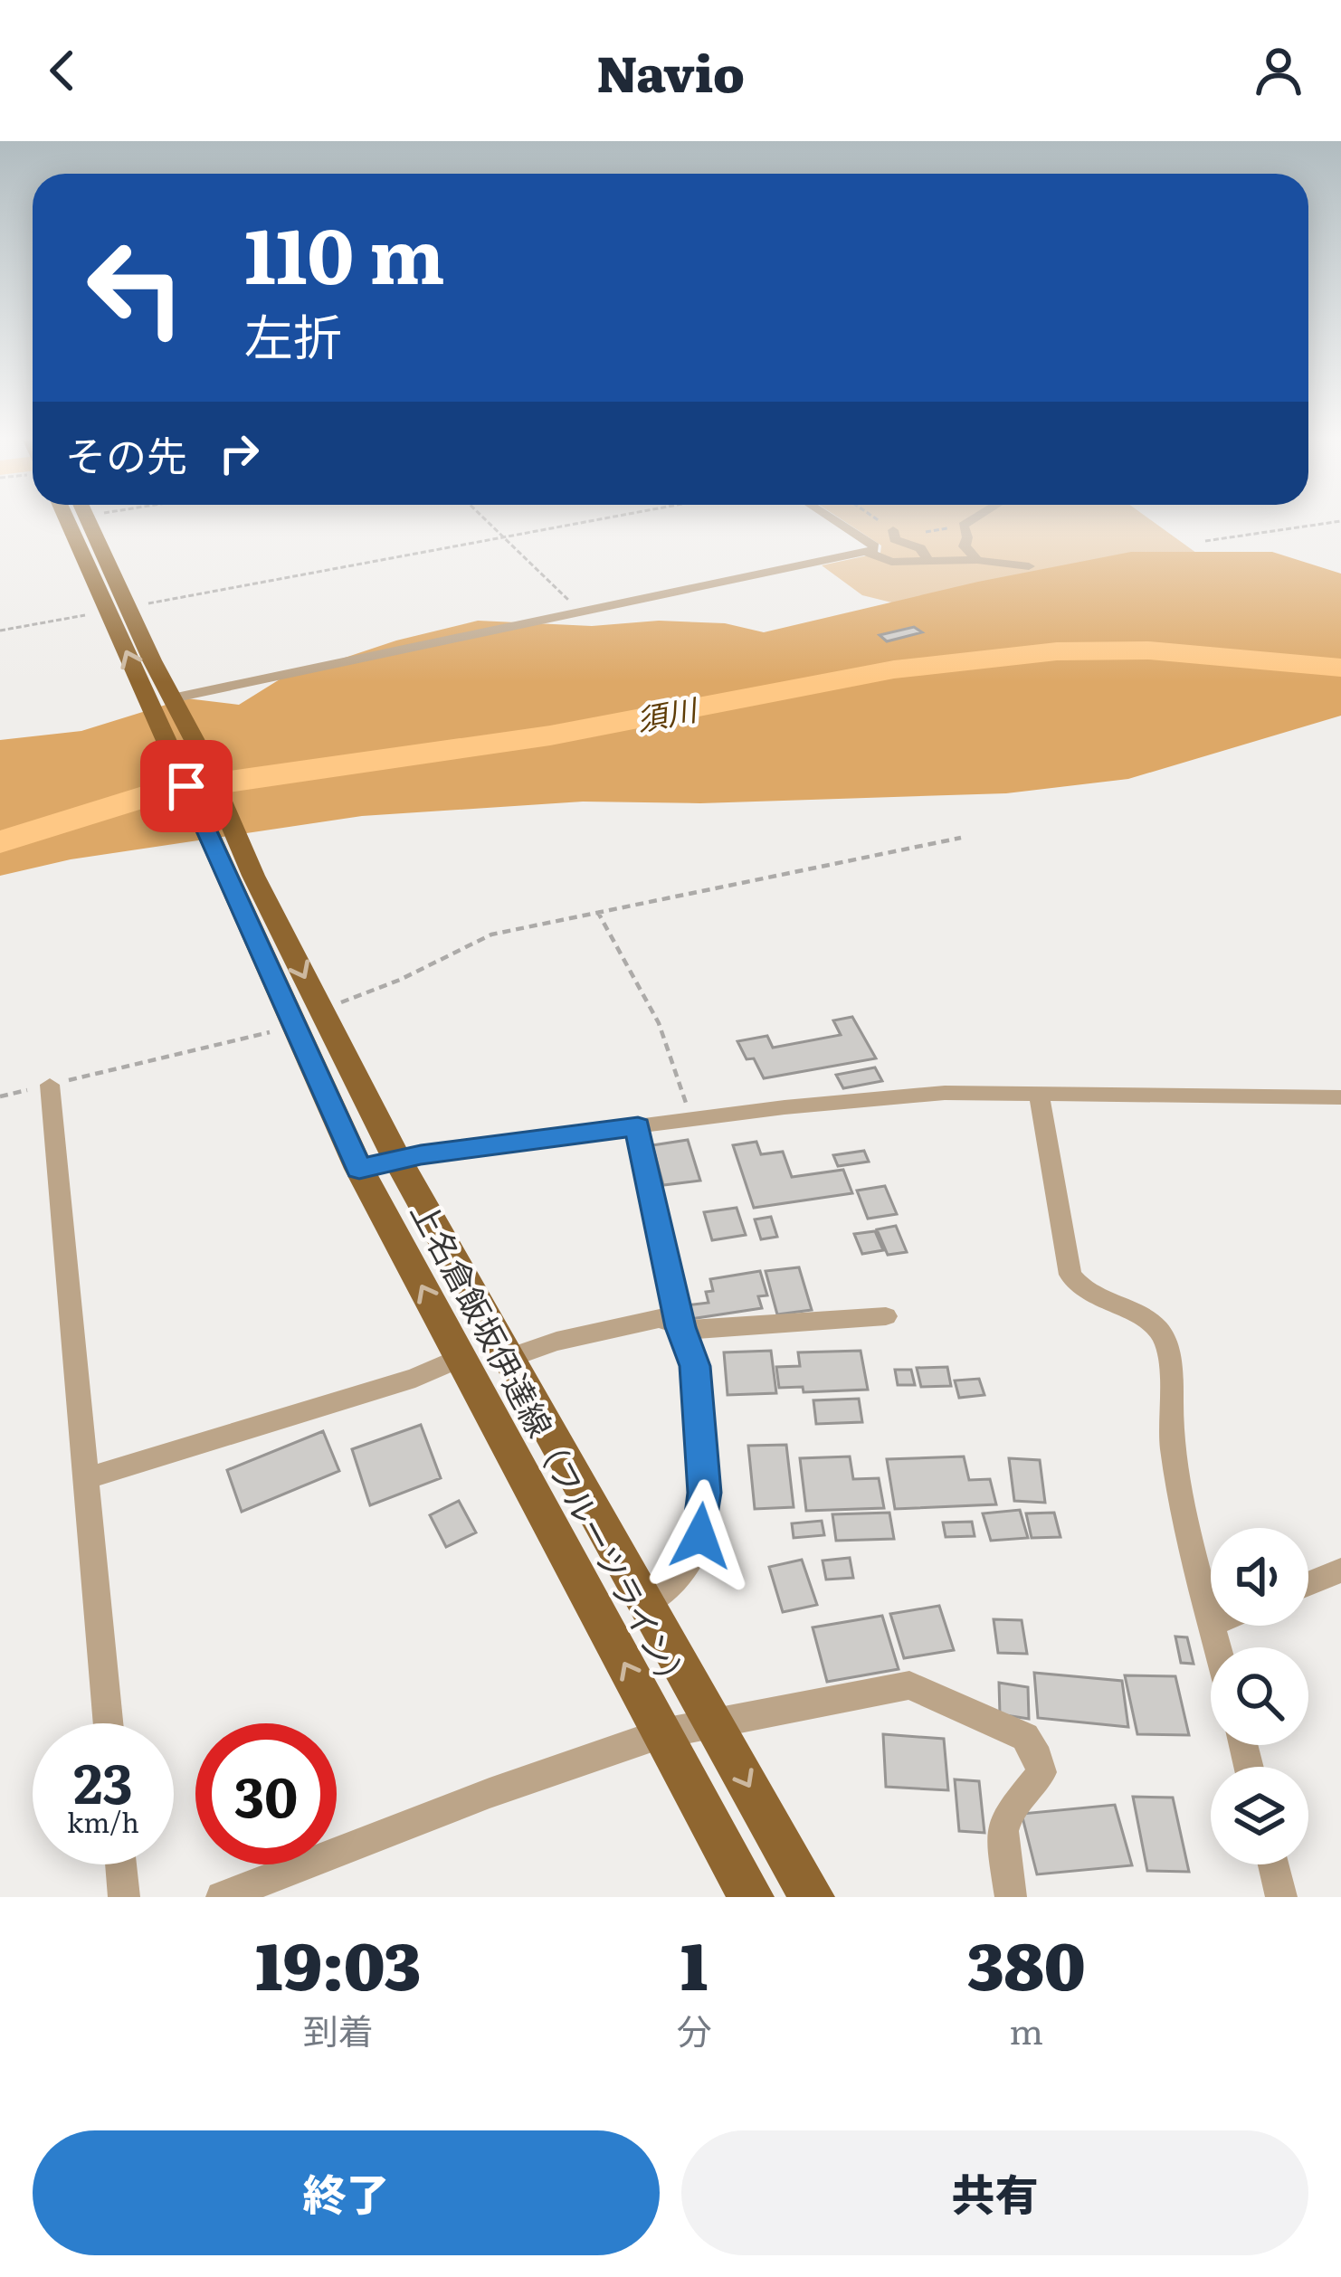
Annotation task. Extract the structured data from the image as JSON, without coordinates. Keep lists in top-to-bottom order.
{
  "streets": {
    "main road": ["上名倉飯坂伊達線（フルーツライン）"]
  },
  "water": ["須川"],
  "page": {
    "header": "Navio",
    "turn": ["110 m", "左折"],
    "then": "その先",
    "speed": "23 km/h",
    "limit": "30",
    "eta": [
      "19:03",
      "到着",
      "1",
      "分",
      "380",
      "m"
    ],
    "buttons": ["終了", "共有"]
  }
}
